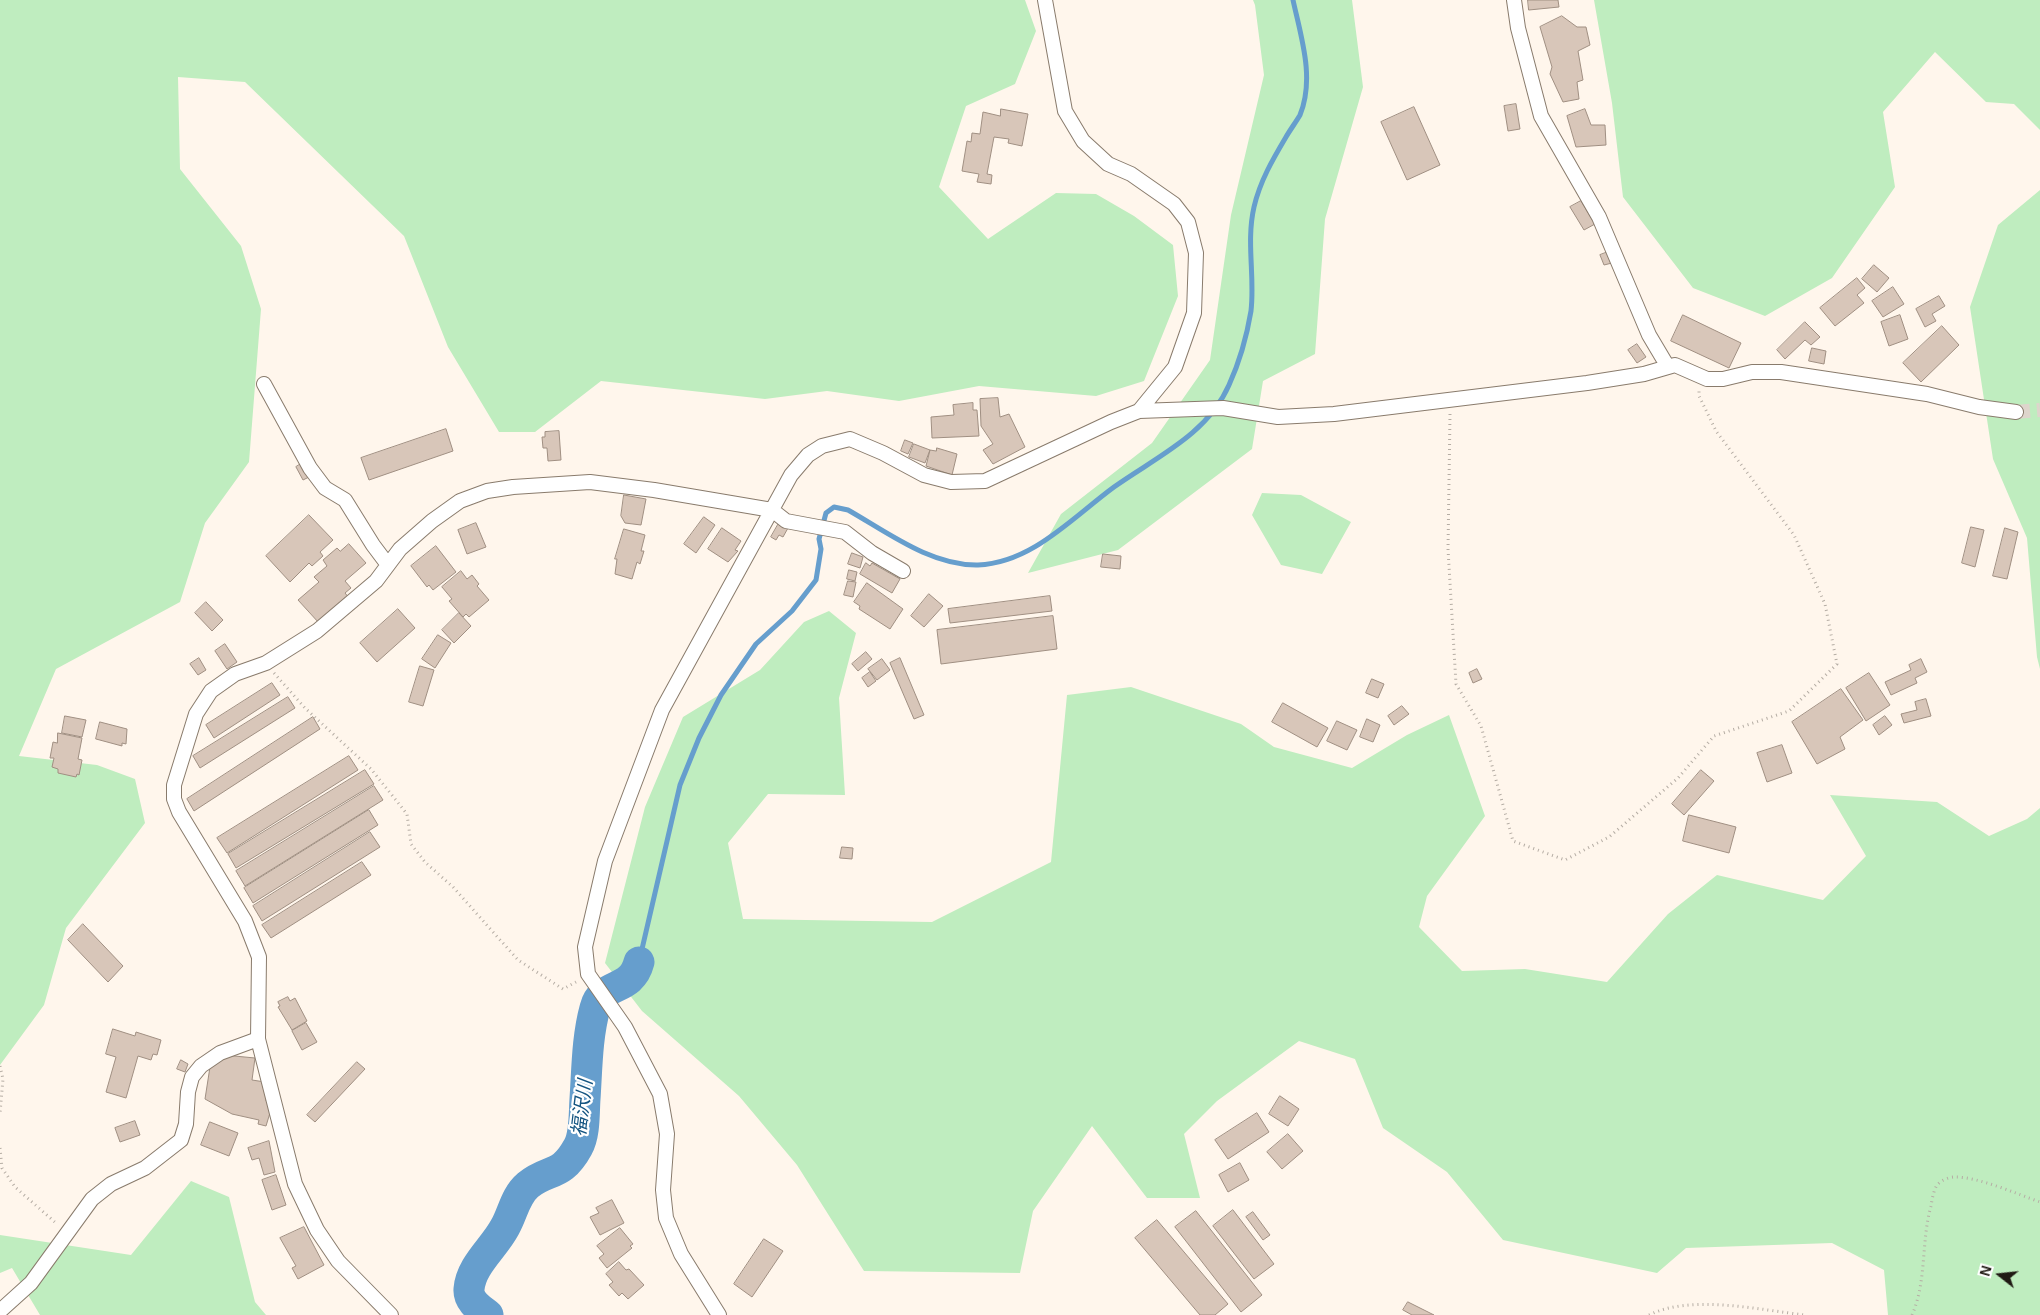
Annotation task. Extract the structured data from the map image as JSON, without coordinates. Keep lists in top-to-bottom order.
{
  "water": ["福沢川"],
  "north": "left"
}
